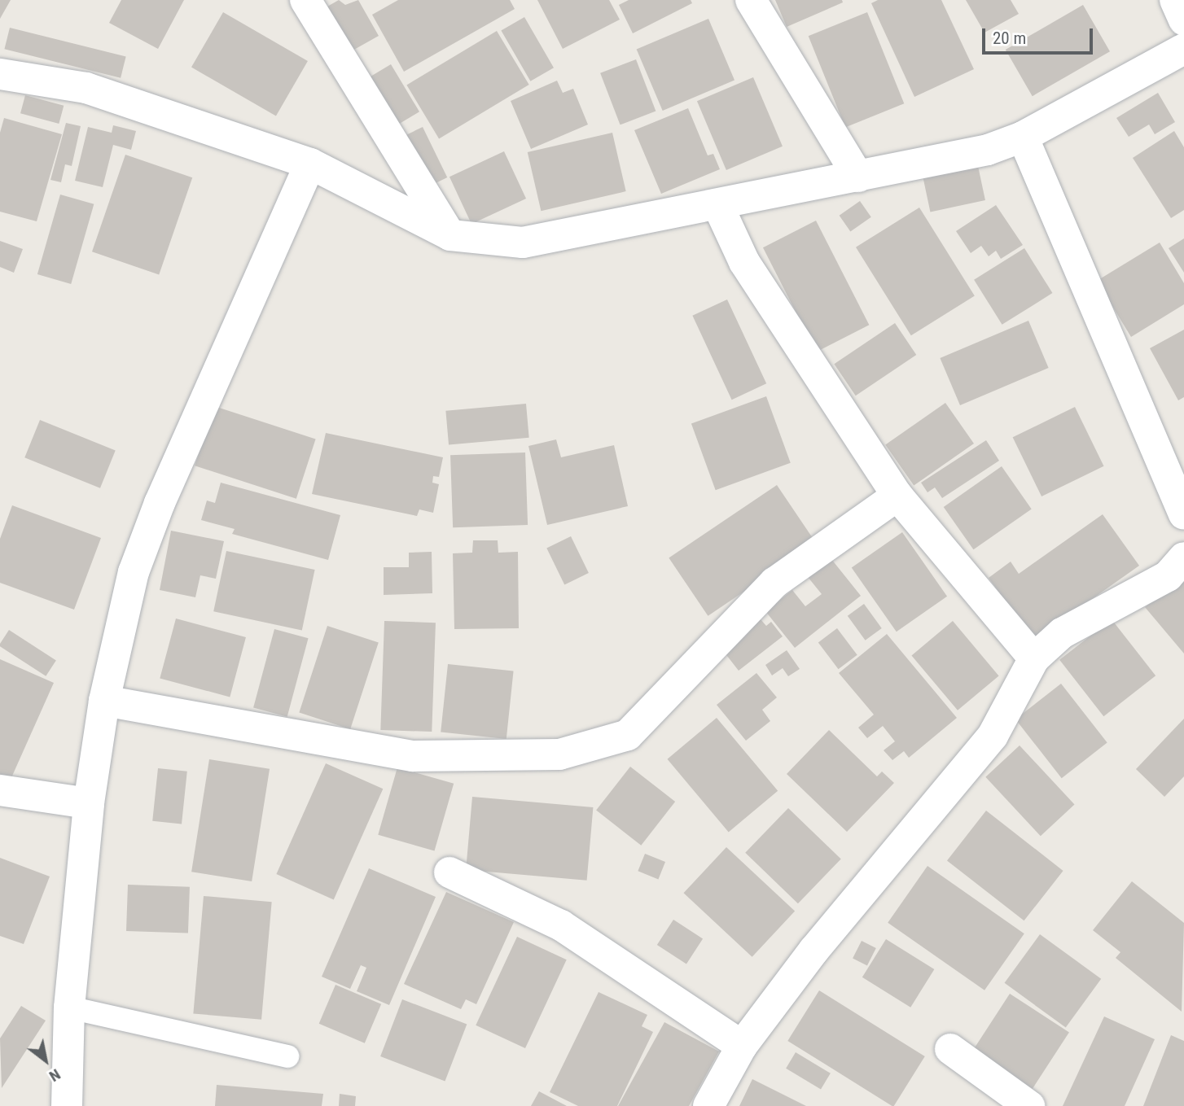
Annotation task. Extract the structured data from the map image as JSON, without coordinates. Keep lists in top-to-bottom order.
{
  "scale_bar": "20 m",
  "north": "bottom right"
}
